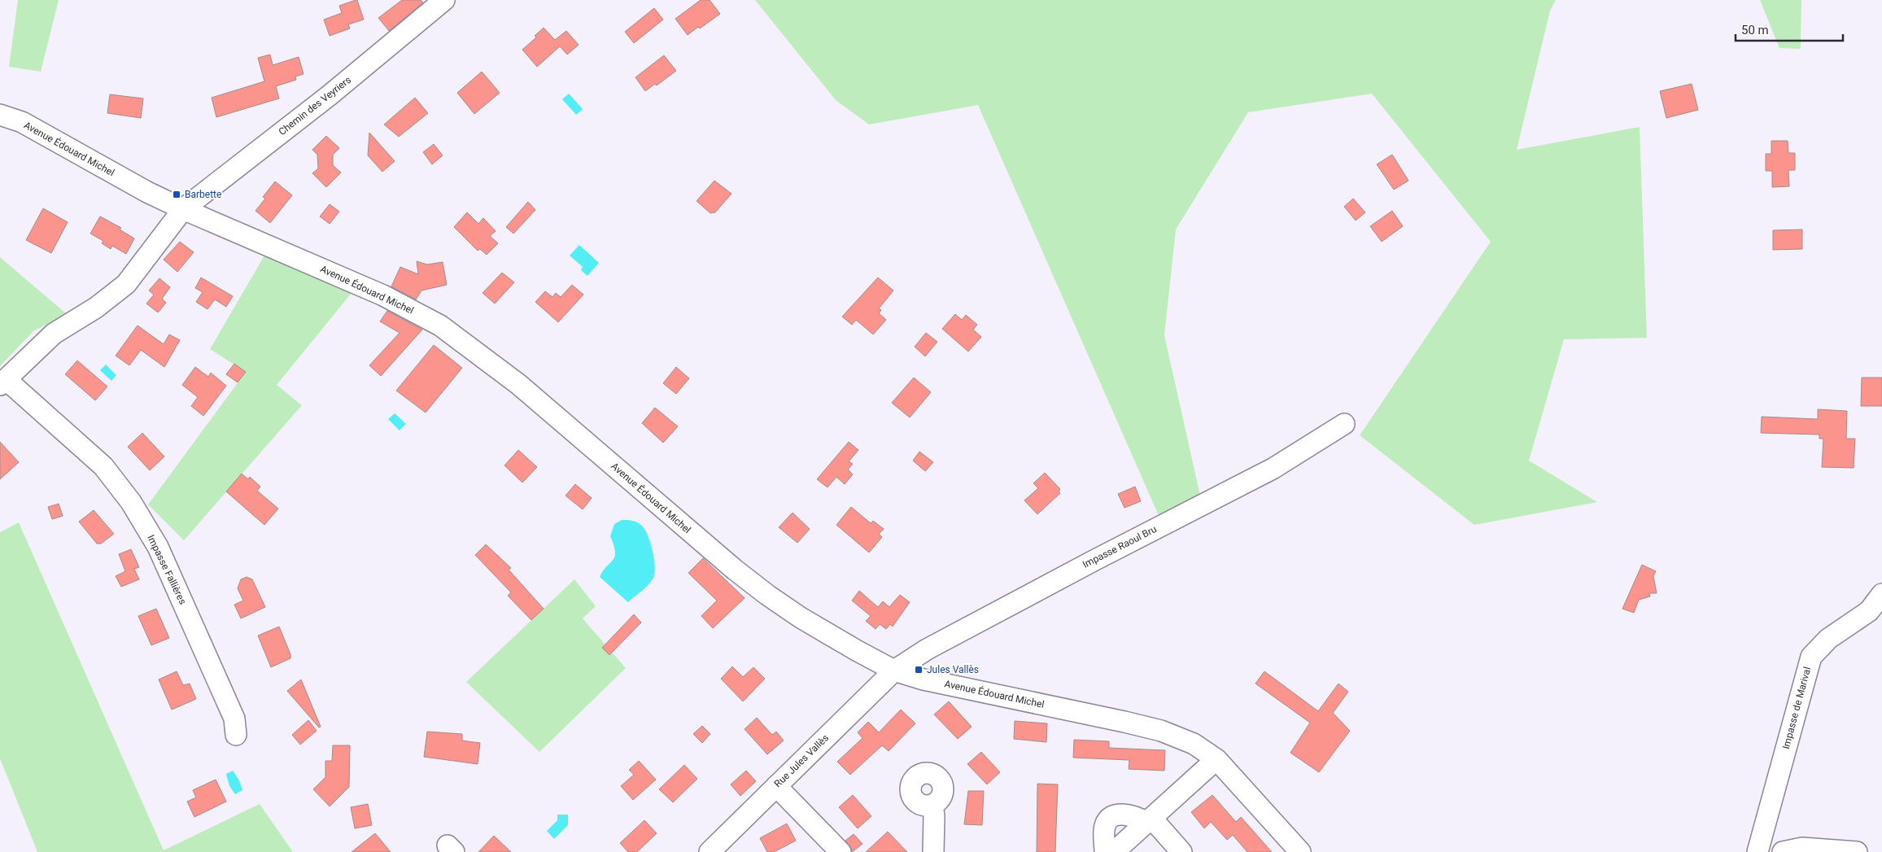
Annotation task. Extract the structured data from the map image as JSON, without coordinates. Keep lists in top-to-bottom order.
{
  "streets": {
    "street": [
      "Chemin des Veyriers",
      "Avenue Édouard Michel",
      "Impasse Raoul Bru",
      "Impasse Fallières",
      "Impasse de Marival",
      "Rue Jules Vallès"
    ]
  },
  "crossings": [
    ["Chemin des Veyriers", "Avenue Édouard Michel"],
    ["Chemin des Veyriers", "Impasse Fallières"],
    ["Avenue Édouard Michel", "Impasse Raoul Bru"],
    ["Avenue Édouard Michel", "Rue Jules Vallès"],
    ["Impasse Raoul Bru", "Rue Jules Vallès"]
  ],
  "places": {
    "transit": ["Barbette", "Jules Vallès"]
  },
  "scale_bar": "50 m"
}
